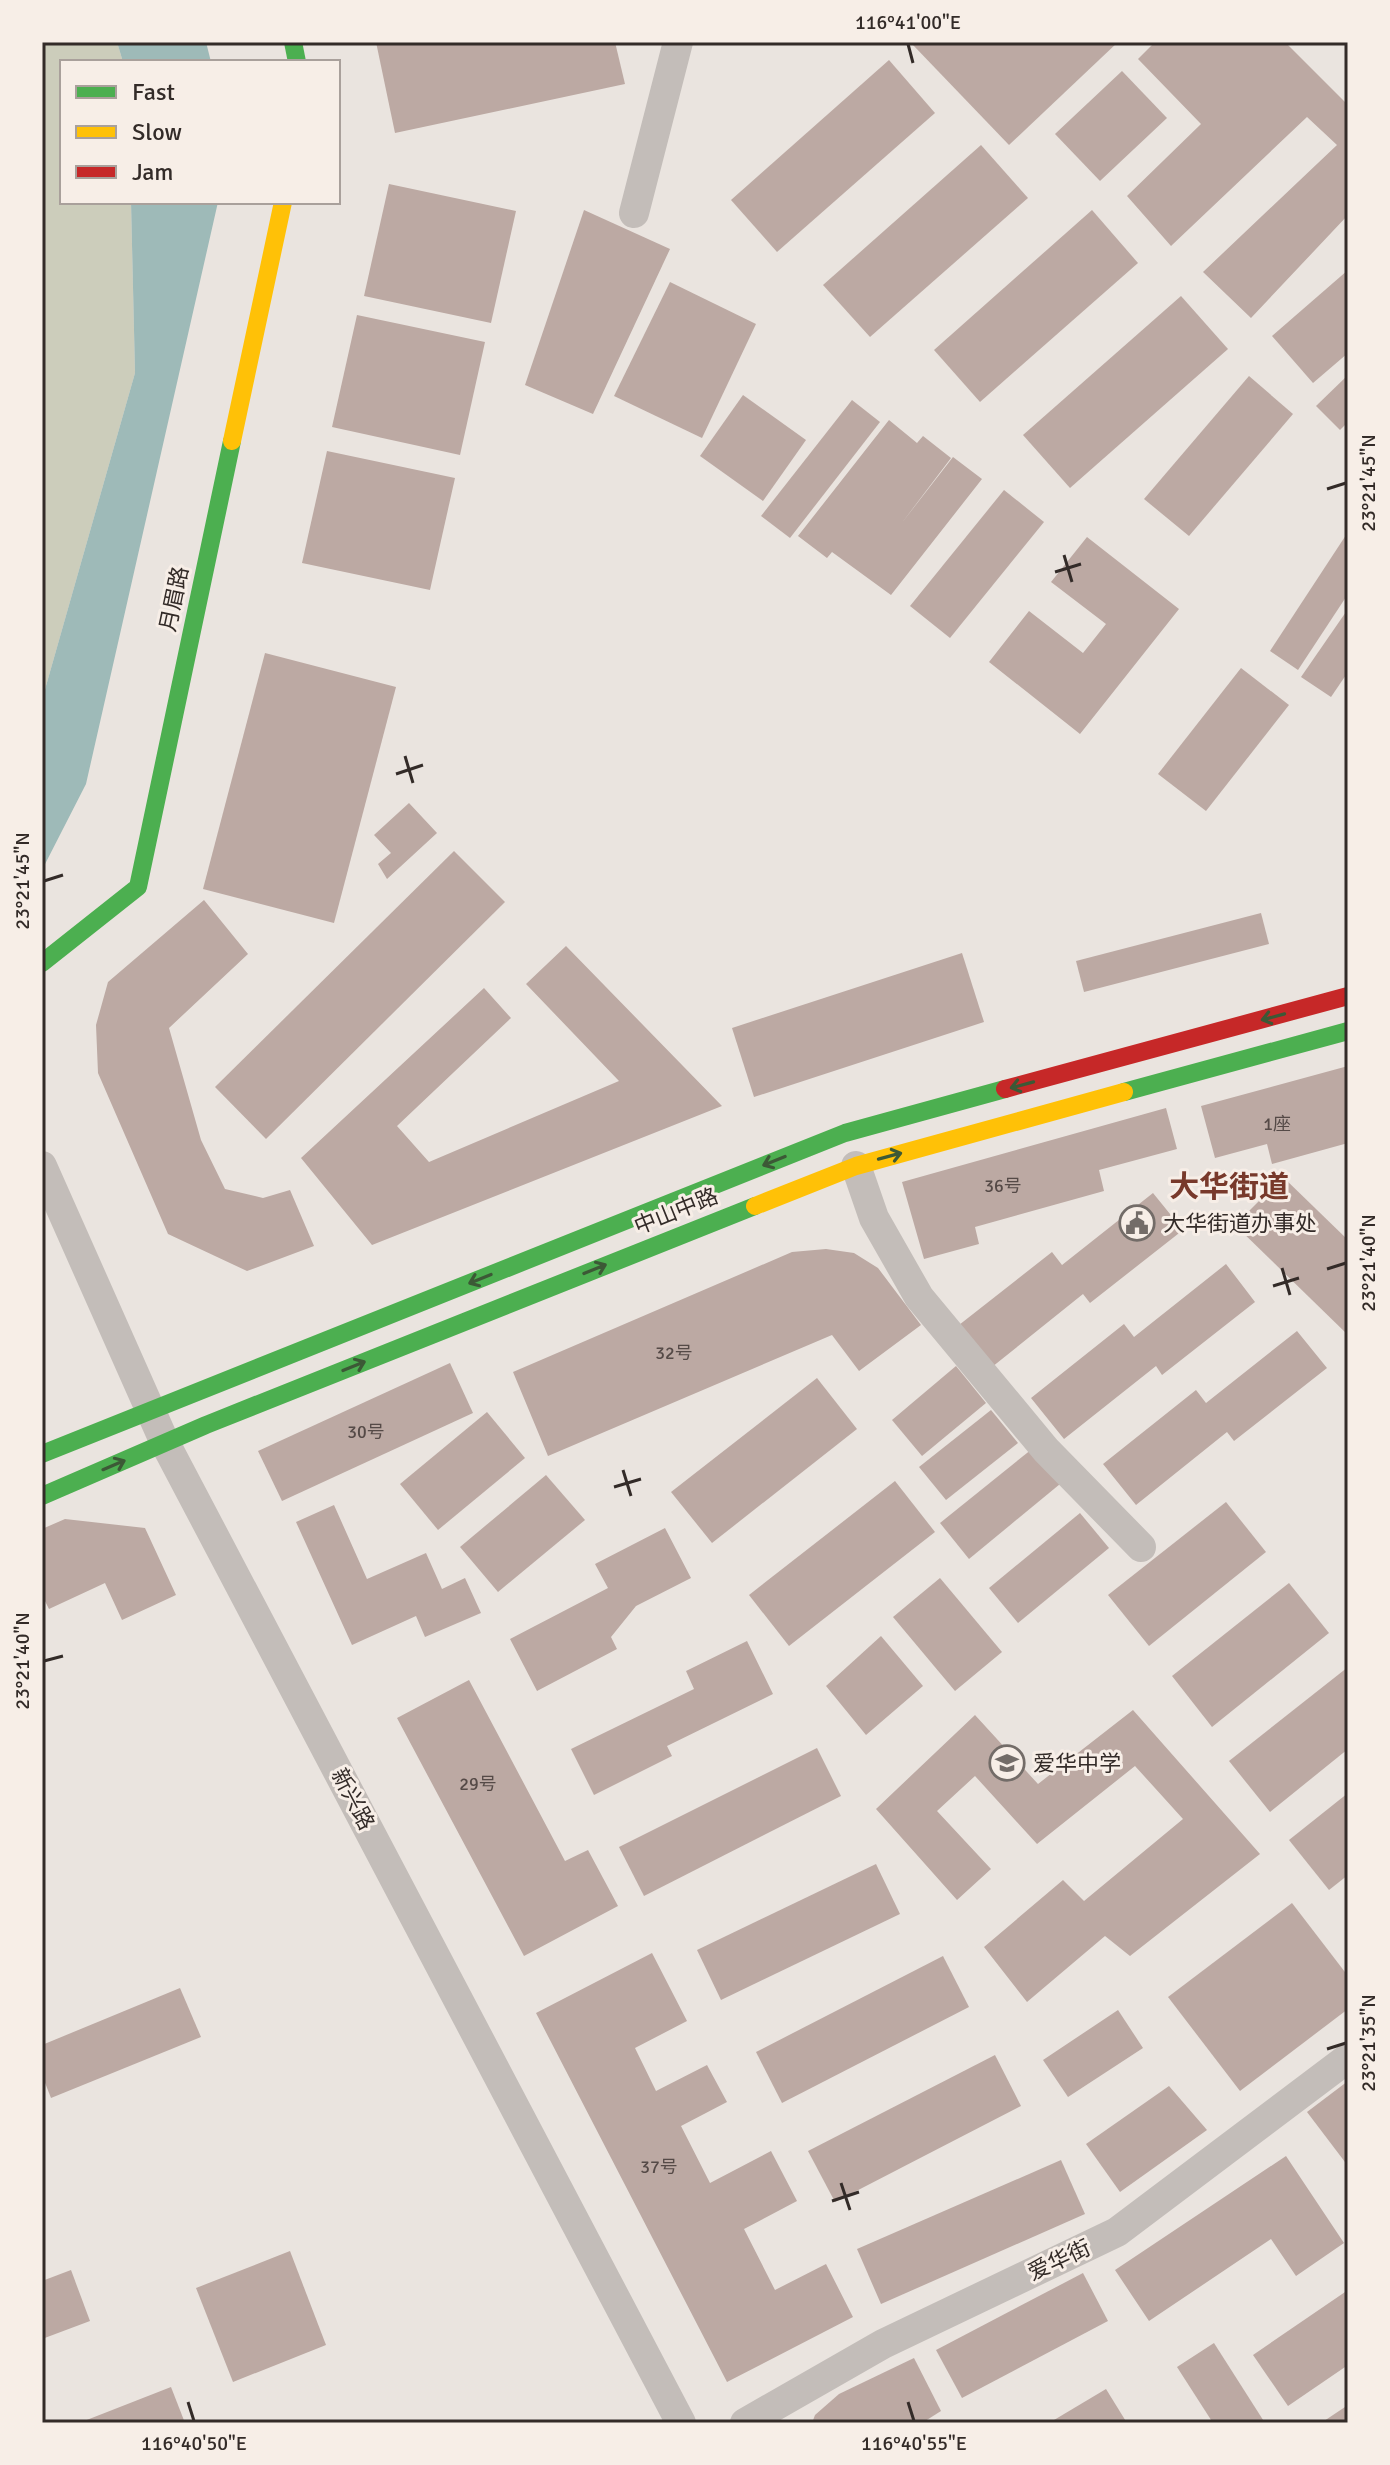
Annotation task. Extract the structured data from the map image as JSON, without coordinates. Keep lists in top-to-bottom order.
{
  "streets": {
    "main road": ["月眉路", "中山中路"],
    "street": ["新兴路", "爱华街"]
  },
  "crossings": [
    ["中山中路", "新兴路"]
  ],
  "districts": ["大华街道"],
  "places": {
    "public building": ["大华街道办事处"],
    "school or university": ["爱华中学"]
  },
  "house_numbers": [
    "1座",
    "36号",
    "32号",
    "30号",
    "29号",
    "37号"
  ],
  "legend": ["Fast", "Slow", "Jam"],
  "coordinates": [
    "116°41'00\"E",
    "23°21'45\"N",
    "23°21'40\"N",
    "23°21'35\"N",
    "116°40'50\"E",
    "116°40'55\"E"
  ]
}
